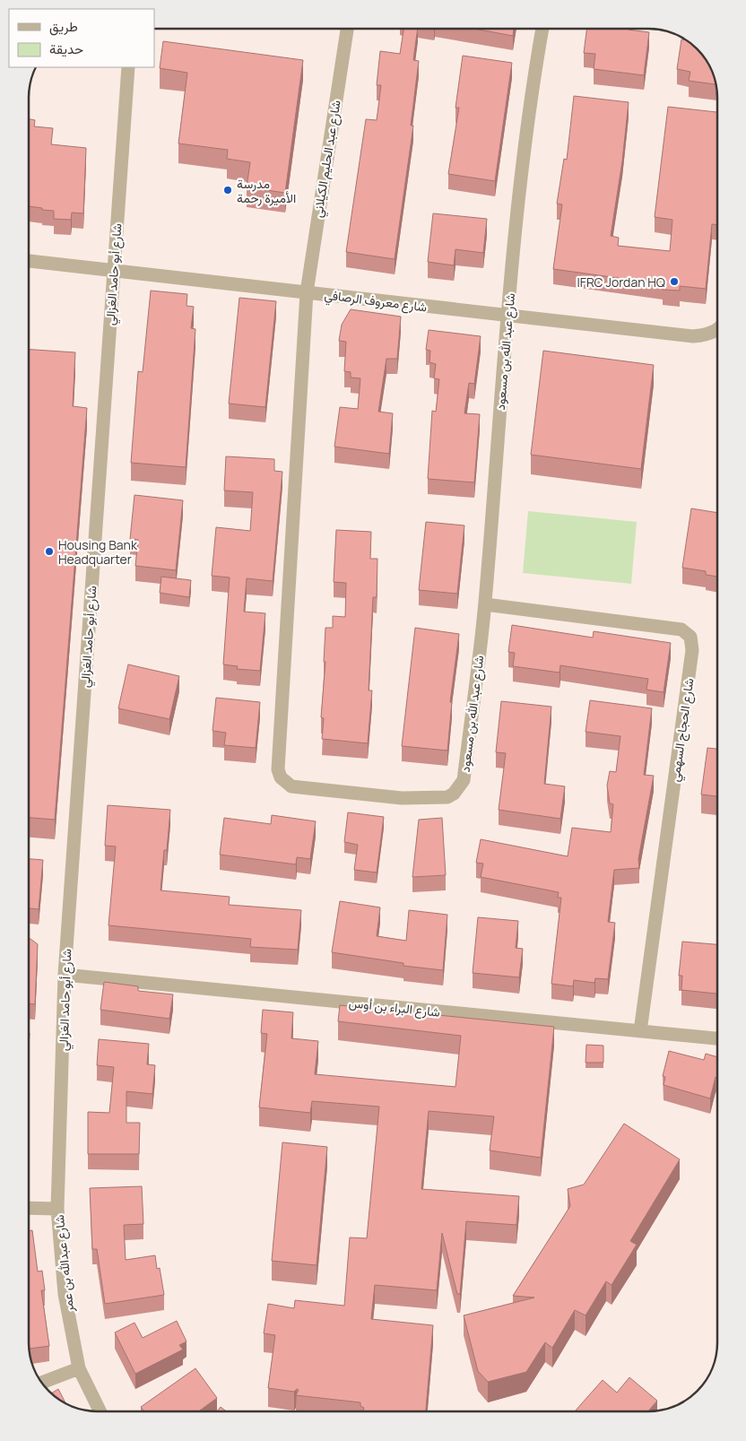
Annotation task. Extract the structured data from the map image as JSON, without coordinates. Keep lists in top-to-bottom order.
{
  "streets": {
    "street": [
      "شارع عبد الحليم الكيلاني",
      "شارع أبو حامد الغزالي",
      "شارع معروف الرصافي",
      "شارع عبد الله بن مسعود",
      "شارع الحجاج السهمي",
      "شارع البراء بن أوس",
      "شارع عبدالله بن عمر"
    ]
  },
  "crossings": [
    ["شارع عبد الحليم الكيلاني", "شارع معروف الرصافي"],
    ["شارع عبد الحليم الكيلاني", "شارع عبد الله بن مسعود"],
    ["شارع أبو حامد الغزالي", "شارع معروف الرصافي"],
    ["شارع أبو حامد الغزالي", "شارع البراء بن أوس"],
    ["شارع أبو حامد الغزالي", "شارع عبدالله بن عمر"],
    ["شارع معروف الرصافي", "شارع عبد الله بن مسعود"],
    ["شارع عبد الله بن مسعود", "شارع الحجاج السهمي"],
    ["شارع الحجاج السهمي", "شارع البراء بن أوس"]
  ],
  "places": ["مدرسة الأميرة رحمة", "IFRC Jordan HQ", "Housing Bank Headquarter"],
  "legend": ["طريق", "حديقة"]
}
